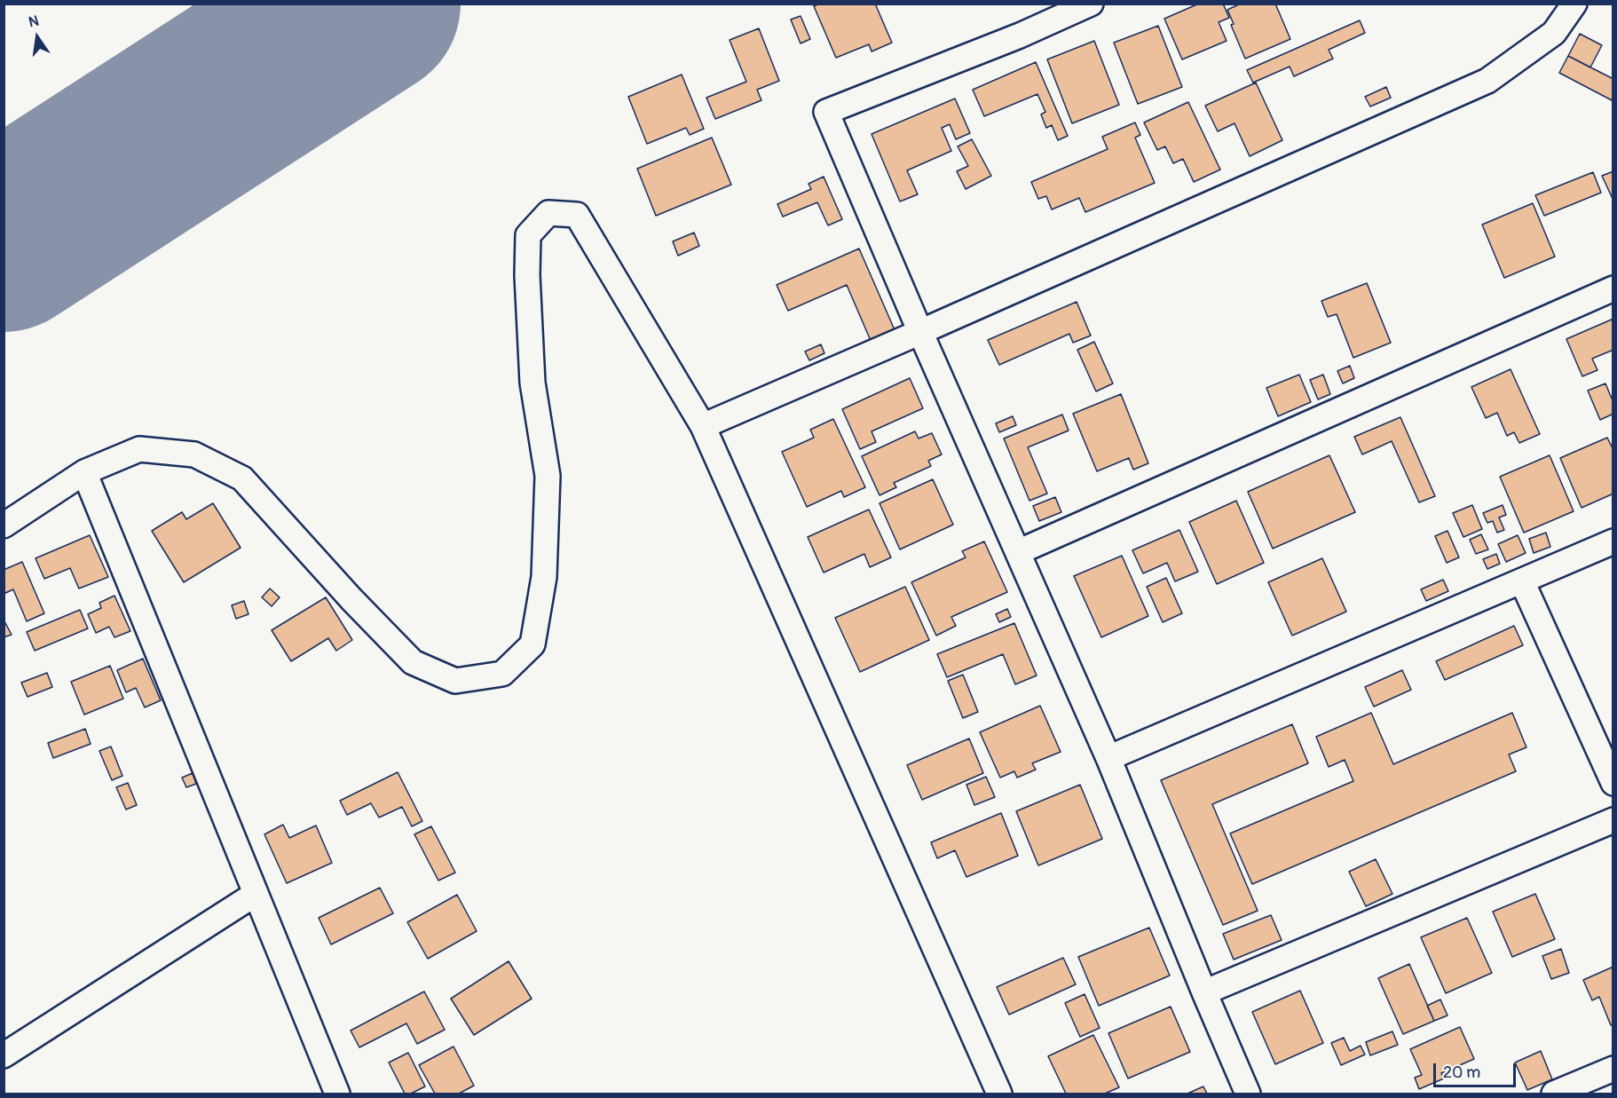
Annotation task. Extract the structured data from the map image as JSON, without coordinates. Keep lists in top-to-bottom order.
{
  "scale_bar": "20 m",
  "north": "top"
}
